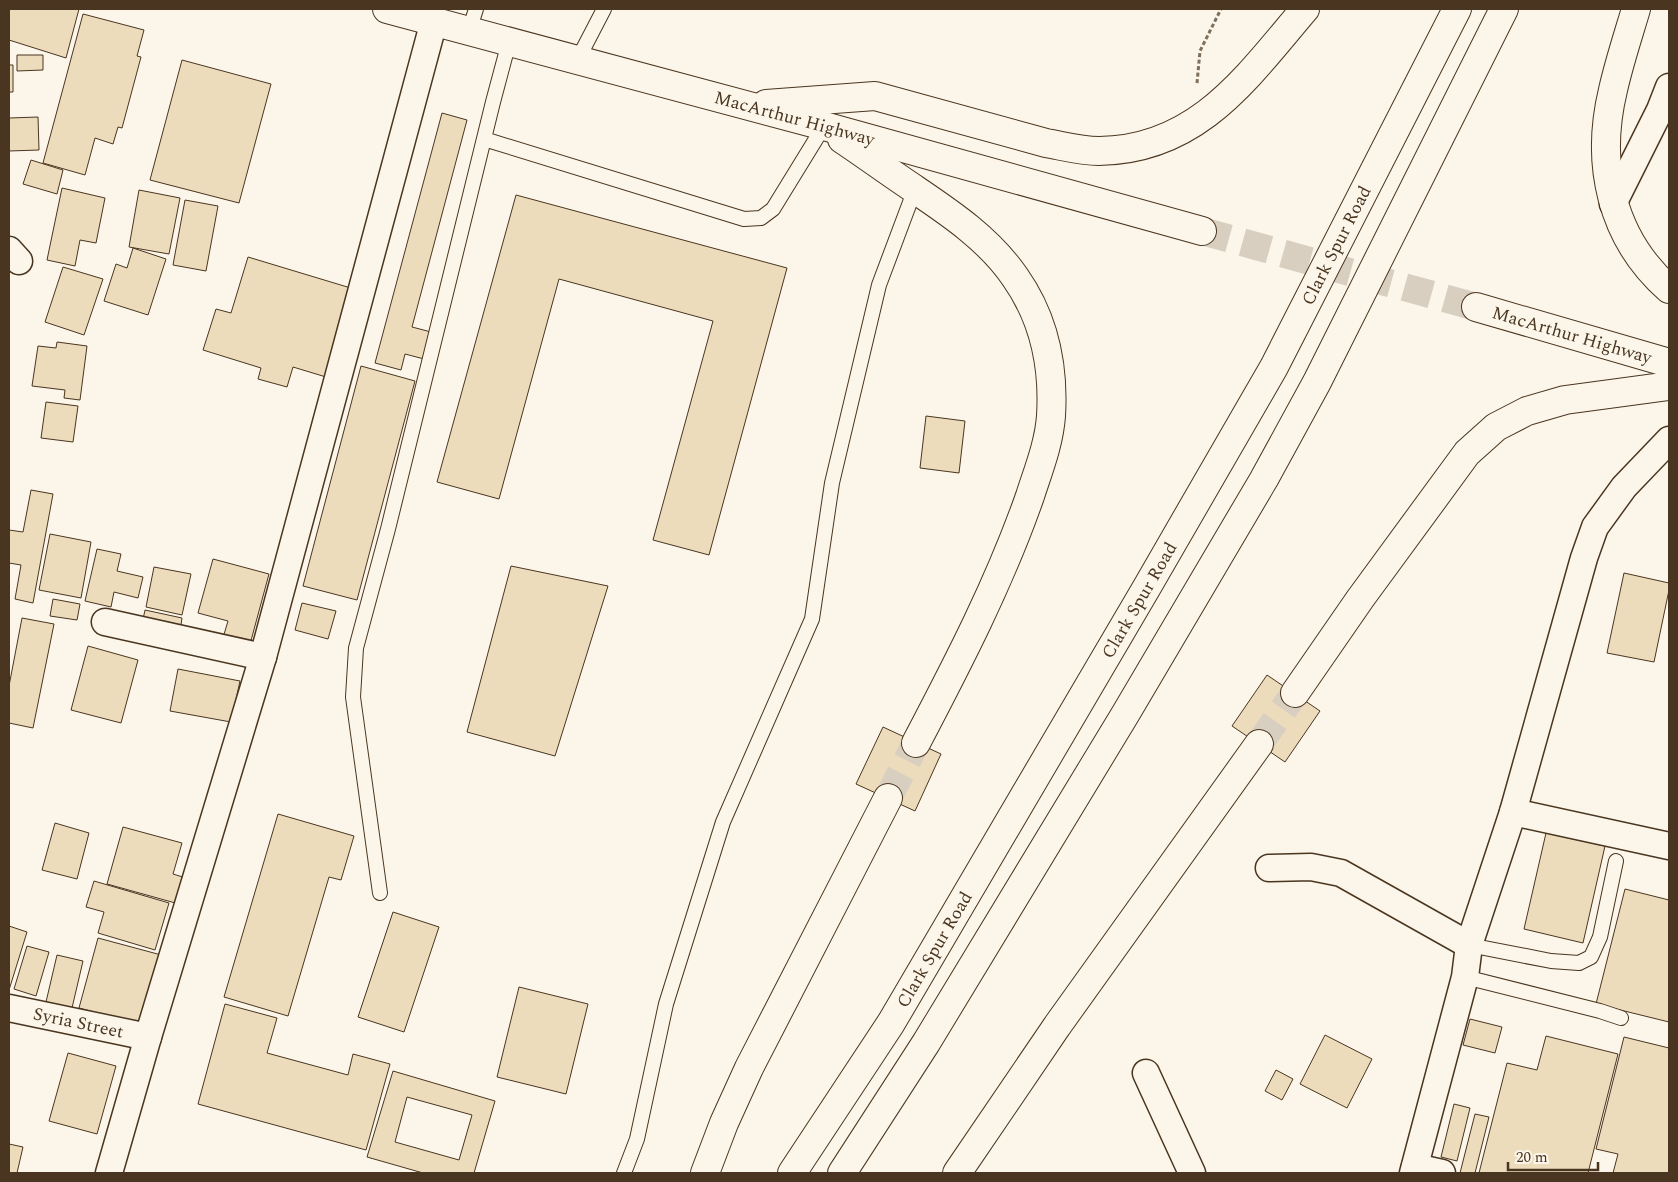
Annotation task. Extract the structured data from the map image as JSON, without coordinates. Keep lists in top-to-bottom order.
{
  "streets": {
    "highway": ["MacArthur Highway", "Clark Spur Road"],
    "street": ["Syria Street"]
  },
  "scale_bar": "20 m"
}
